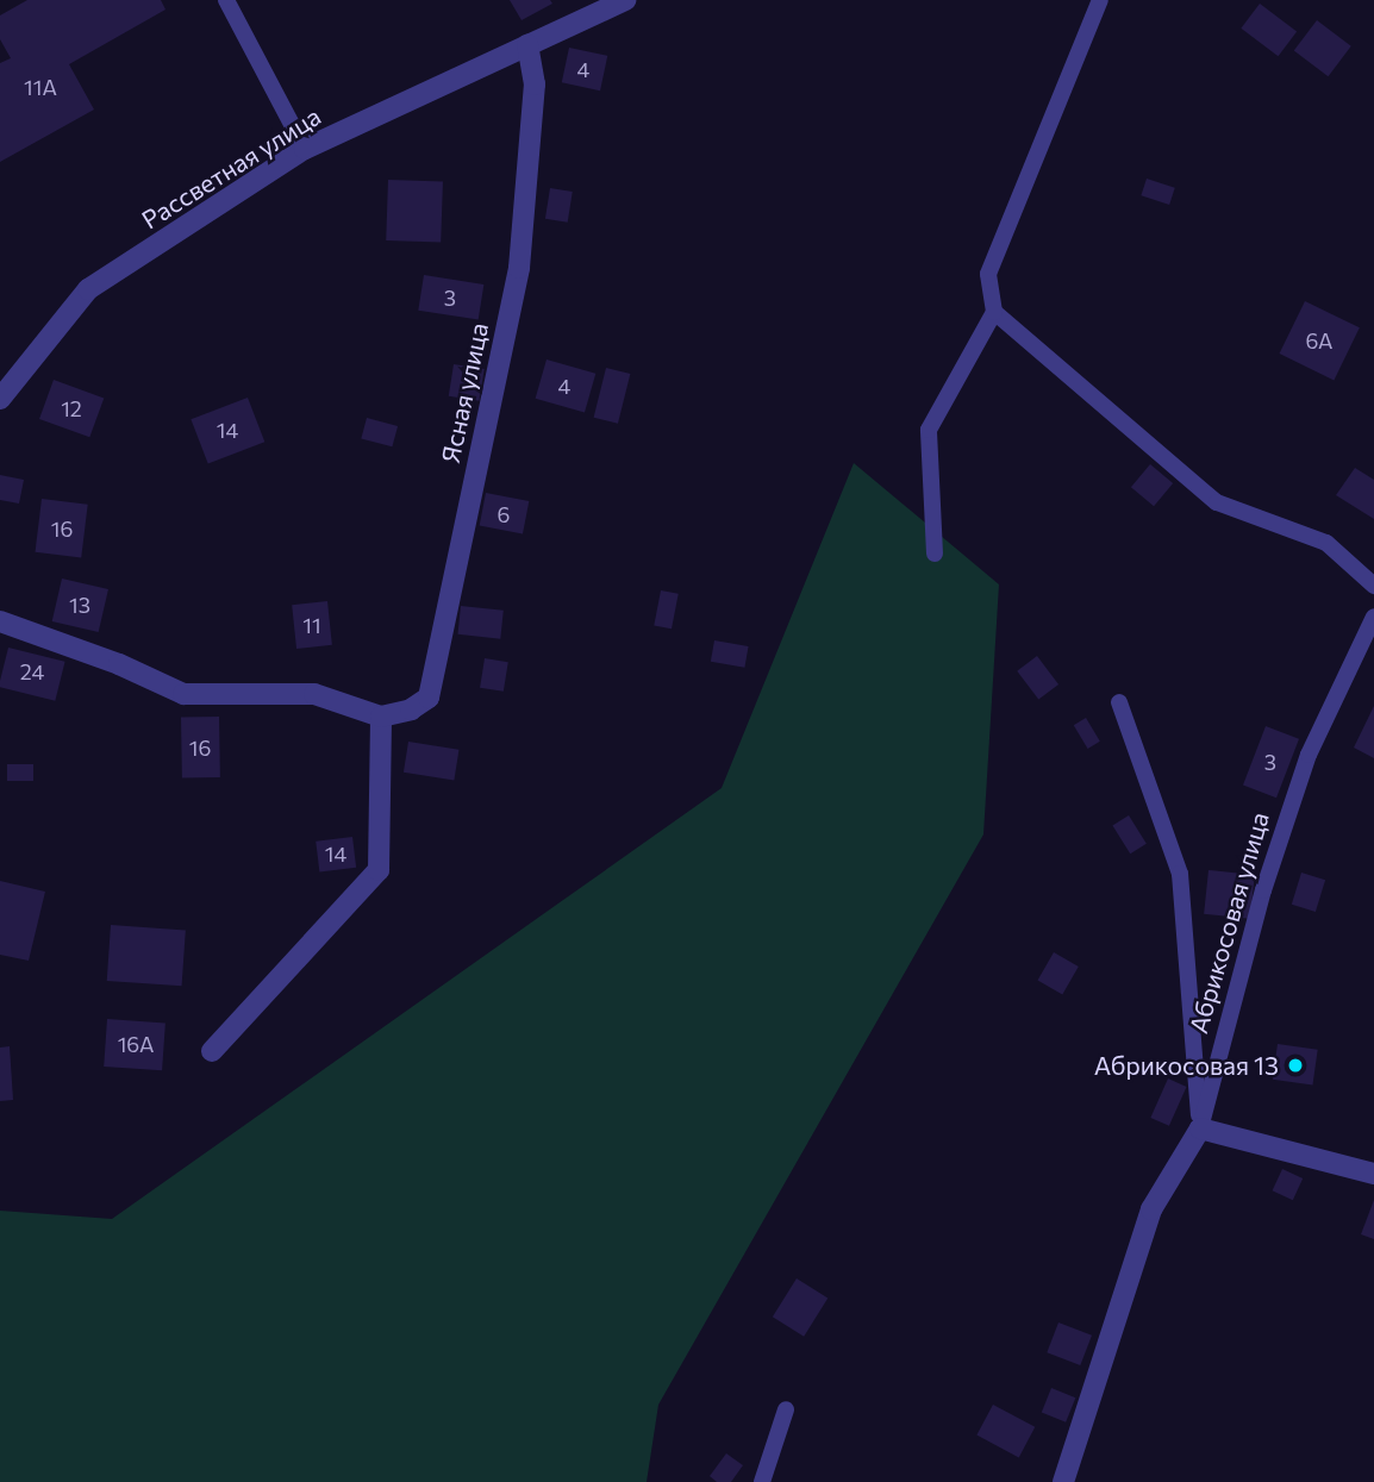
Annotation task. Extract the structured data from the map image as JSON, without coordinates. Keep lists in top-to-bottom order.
{
  "streets": {
    "street": ["Рассветная улица", "Ясная улица", "Абрикосовая улица"]
  },
  "crossings": [
    ["Рассветная улица", "Ясная улица"]
  ],
  "places": ["Абрикосовая 13"],
  "house_numbers": [
    "4",
    "11А",
    "3",
    "6А",
    "4",
    "12",
    "14",
    "6",
    "16",
    "13",
    "11",
    "24",
    "16",
    "3",
    "14",
    "16А"
  ]
}
